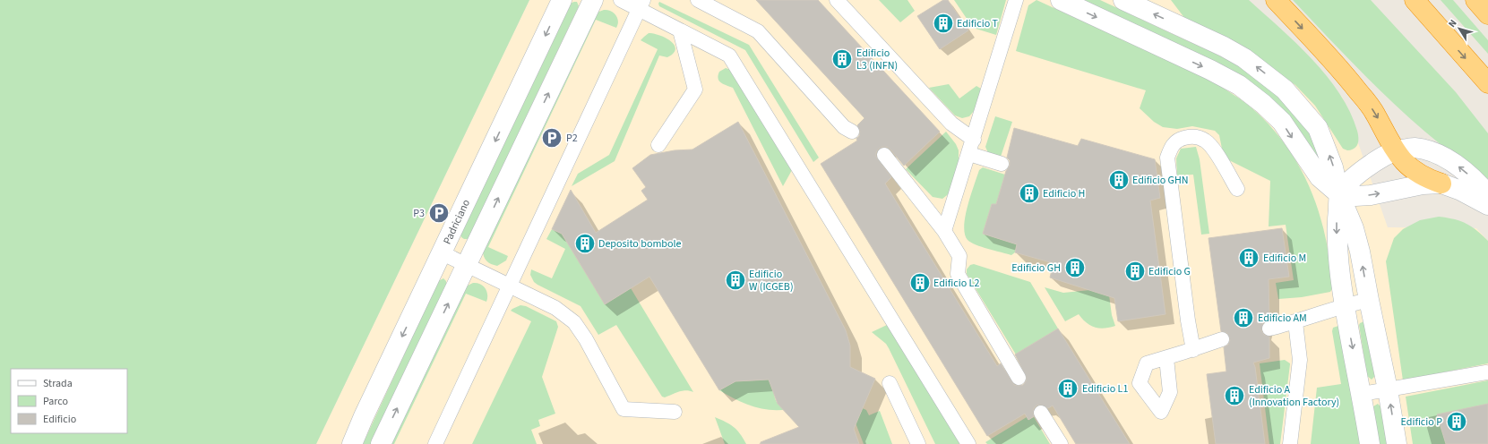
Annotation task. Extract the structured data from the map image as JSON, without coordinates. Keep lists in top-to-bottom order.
{
  "streets": {
    "street": ["Padriciano"]
  },
  "places": {
    "building": [
      "Edificio T",
      "Edificio L3 (INFN)",
      "Edificio GHN",
      "Edificio H",
      "Deposito bombole",
      "Edificio M",
      "Edificio GH",
      "Edificio G",
      "Edificio W (ICGEB)",
      "Edificio L2",
      "Edificio AM",
      "Edificio L1",
      "Edificio A (Innovation Factory)",
      "Edificio P"
    ],
    "parking": ["P2", "P3"]
  },
  "legend": ["Strada", "Parco", "Edificio"],
  "north": "top left"
}
